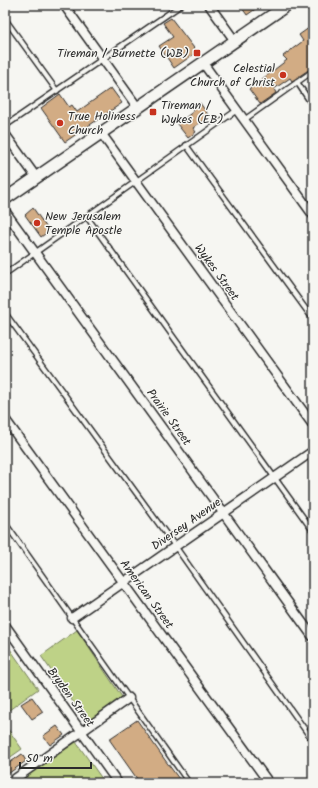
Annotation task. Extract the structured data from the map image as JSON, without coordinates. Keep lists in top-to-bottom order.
{
  "streets": {
    "street": [
      "Wykes Street",
      "Prairie Street",
      "Diversey Avenue",
      "American Street",
      "Bryden Street"
    ]
  },
  "crossings": [
    ["Prairie Street", "Diversey Avenue"],
    ["Diversey Avenue", "American Street"]
  ],
  "places": {
    "transit": ["Tireman / Burnette (WB)", "Tireman / Wykes (EB)"],
    "other": ["Celestial Church of Christ", "True Holiness Church", "New Jerusalem Temple Apostle"]
  },
  "scale_bar": "50 m"
}
